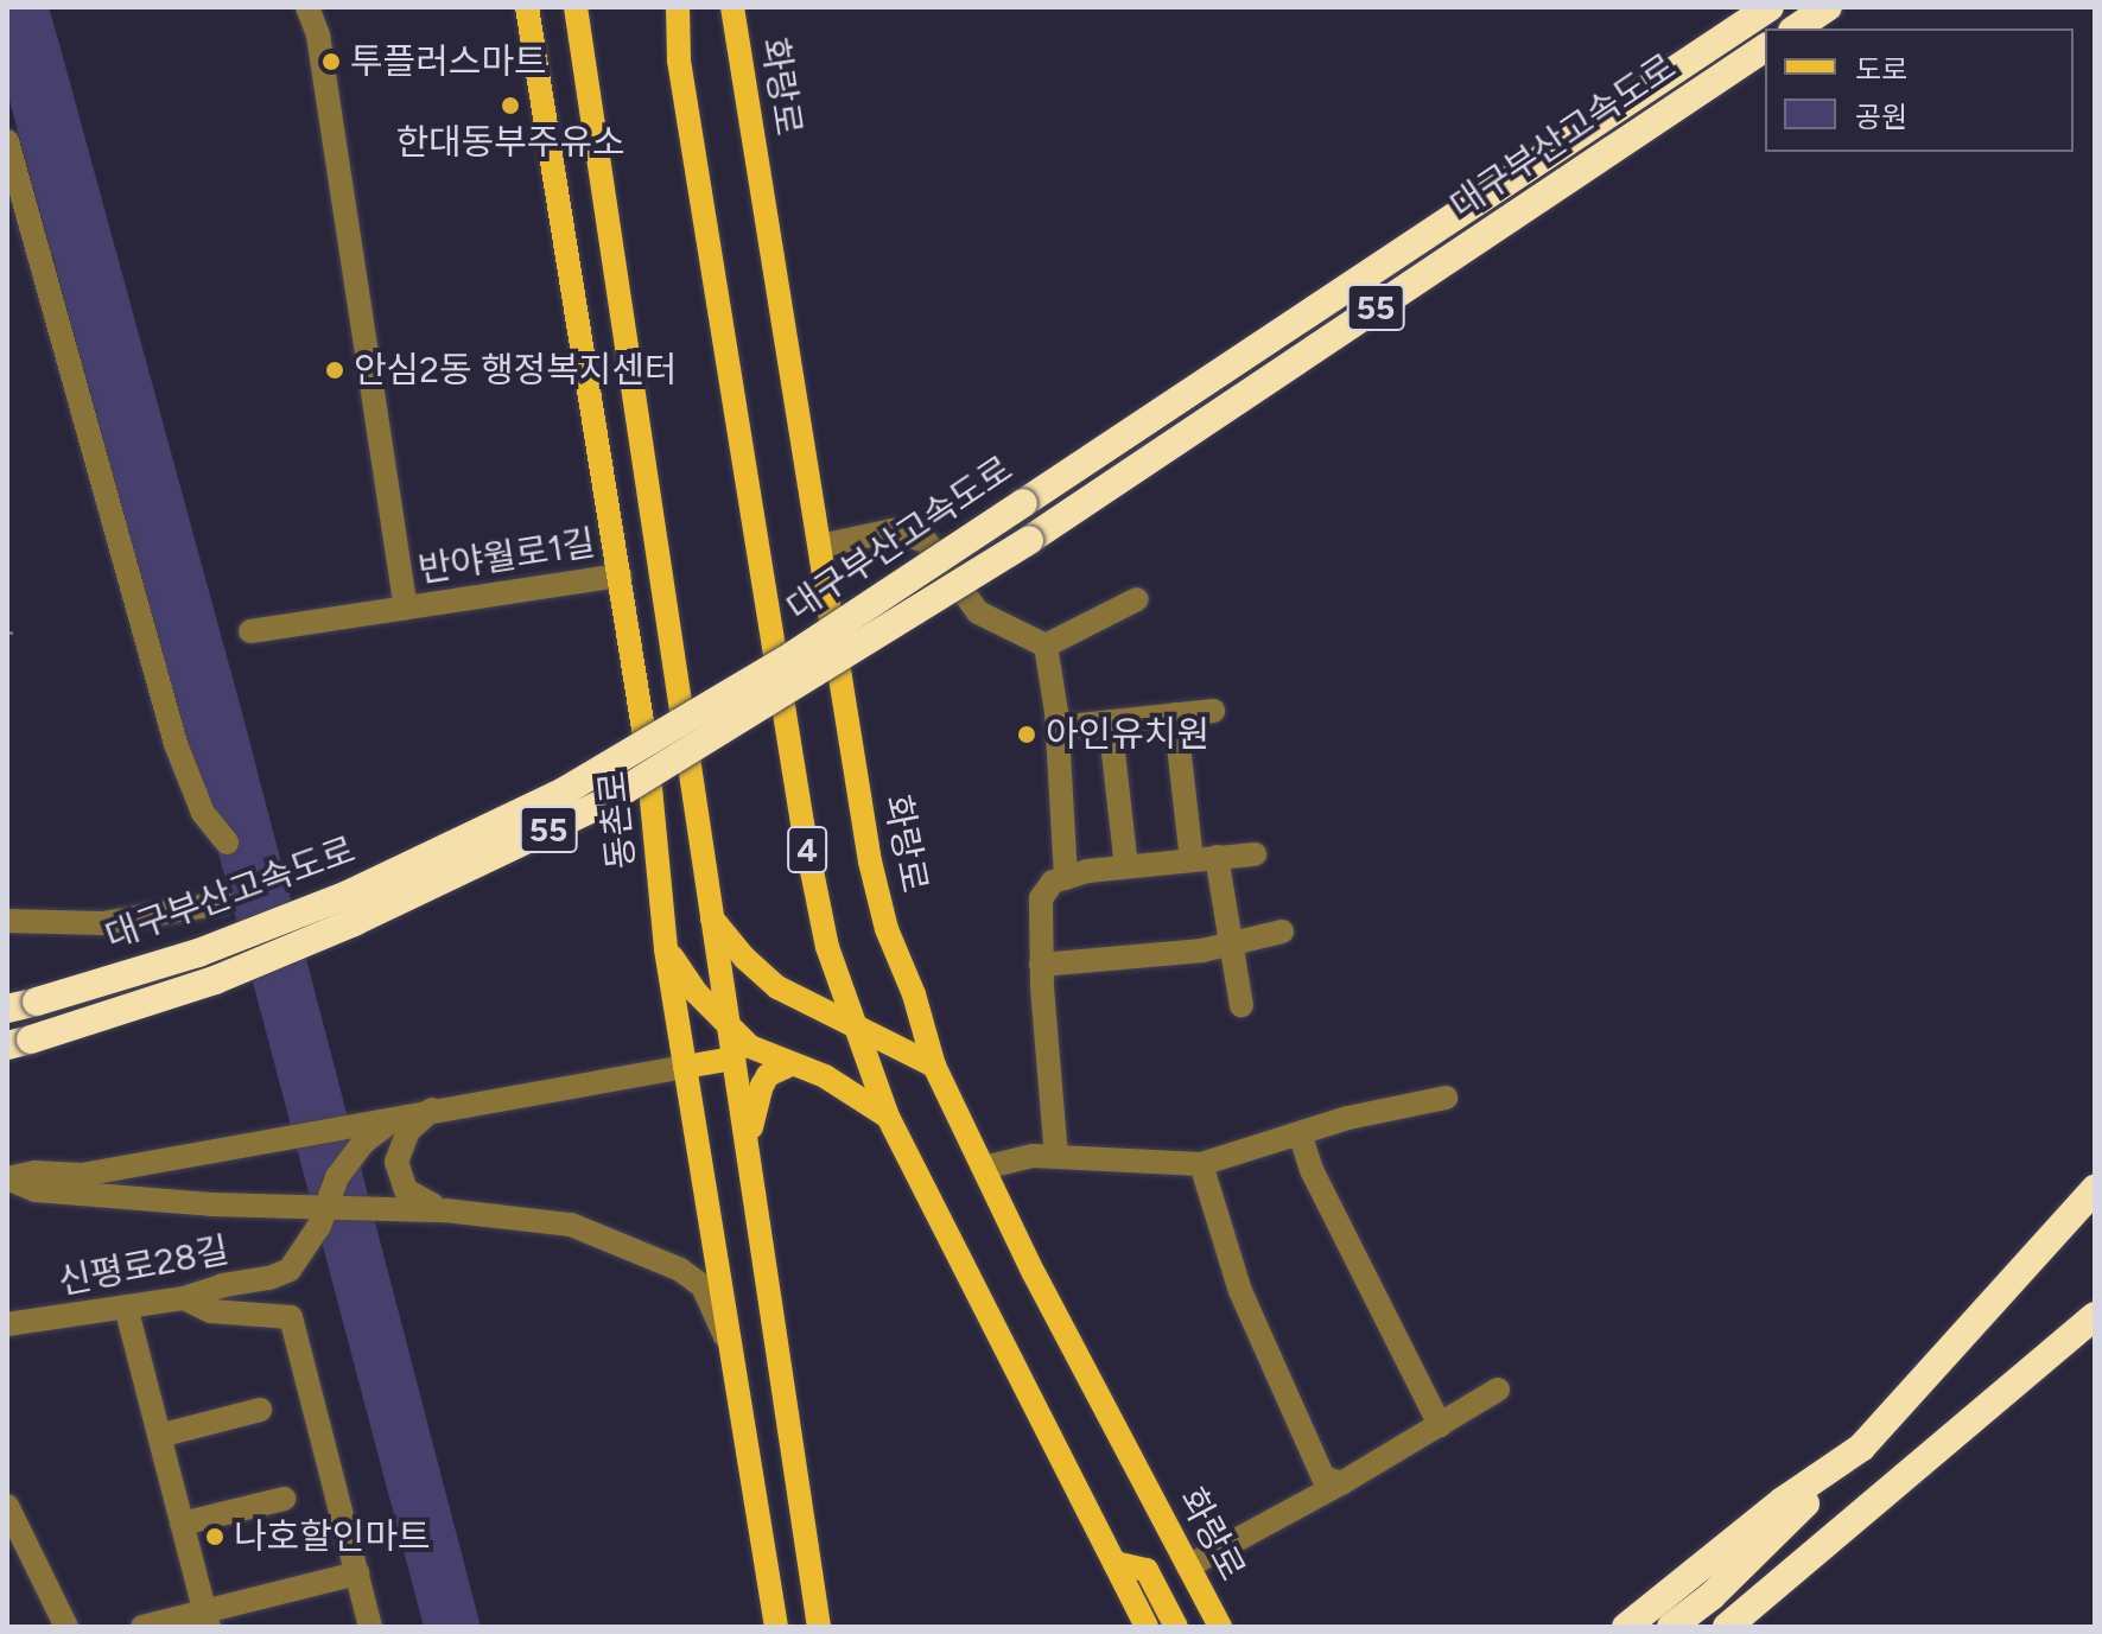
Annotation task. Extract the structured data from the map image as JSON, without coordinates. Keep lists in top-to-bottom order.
{
  "streets": {
    "highway": ["대구부산고속도로", "55"],
    "main road": ["화랑로", "동촌로", "4"],
    "street": ["반야월로1길", "신평로28길"]
  },
  "crossings": [
    ["반야월로1길", "동촌로"]
  ],
  "places": [
    "투플러스마트",
    "한대동부주유소",
    "안심2동 행정복지센터",
    "아인유치원",
    "나호할인마트"
  ],
  "legend": ["도로", "공원"]
}
